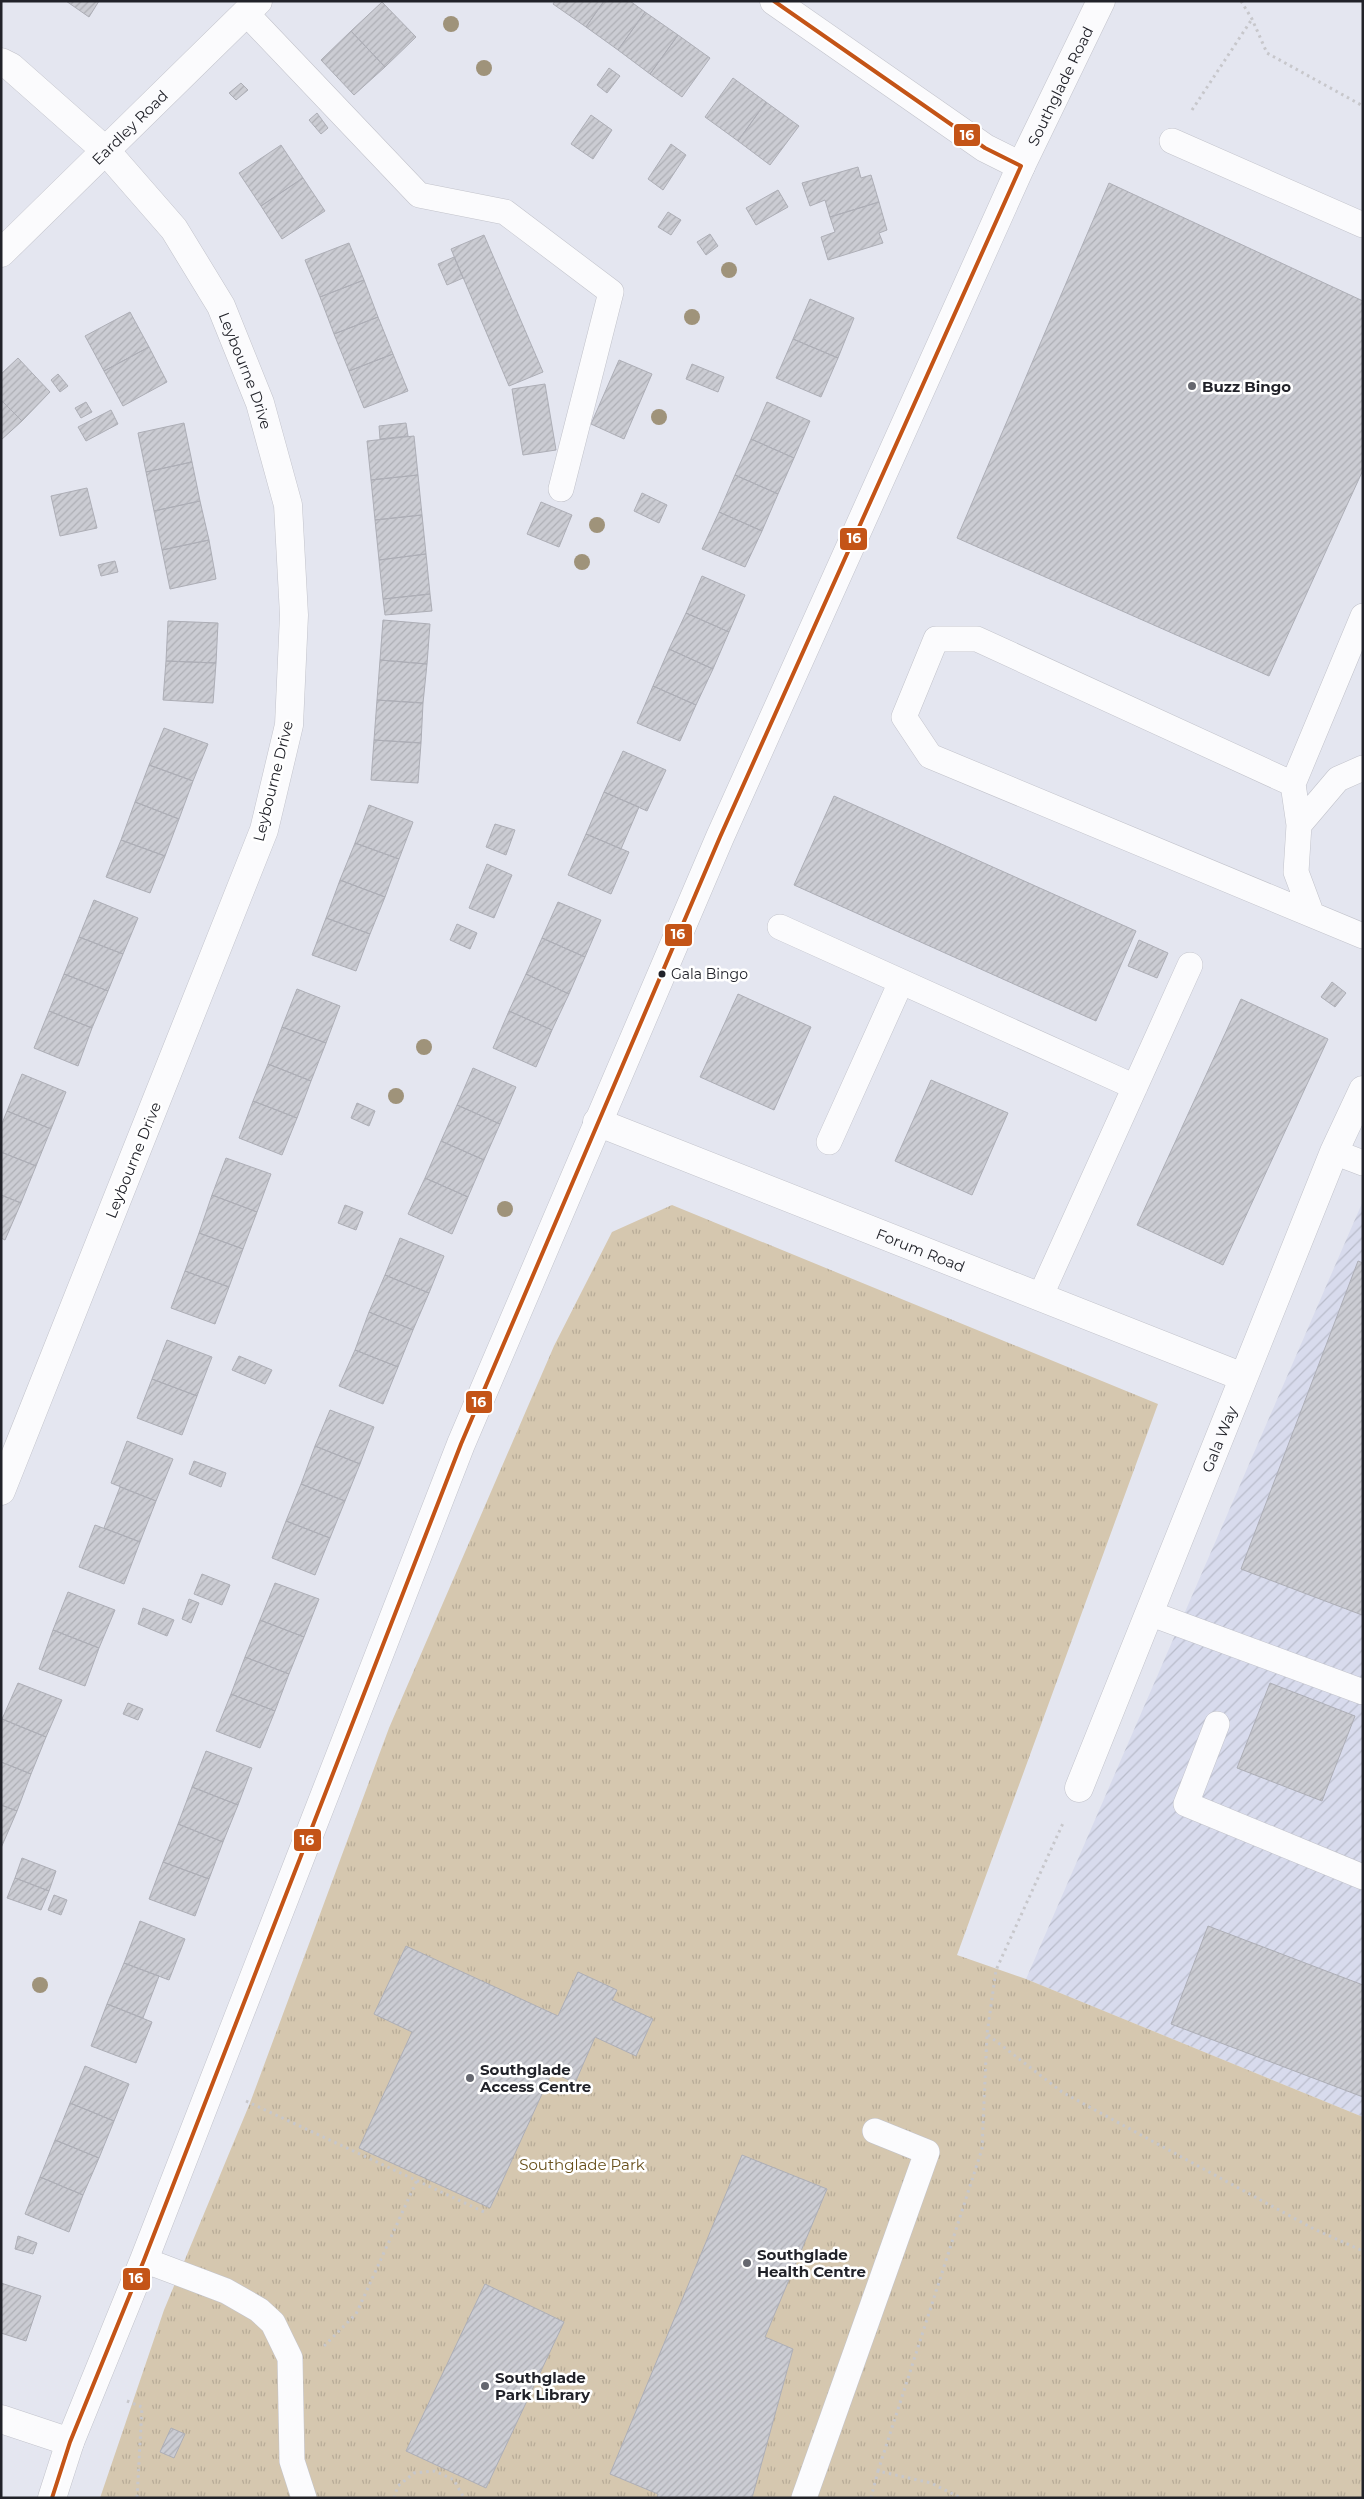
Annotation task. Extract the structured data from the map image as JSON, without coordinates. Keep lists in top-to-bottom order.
{
  "streets": {
    "street": [
      "Southglade Road",
      "Eardley Road",
      "Leybourne Drive",
      "Forum Road",
      "Gala Way"
    ]
  },
  "crossings": [
    ["Southglade Road", "Forum Road"],
    ["Eardley Road", "Leybourne Drive"],
    ["Forum Road", "Gala Way"]
  ],
  "parks": ["Southglade Park"],
  "places": [
    "Buzz Bingo",
    "Gala Bingo",
    "Southglade Access Centre",
    "Southglade Health Centre",
    "Southglade Park Library"
  ],
  "lines": ["transit line 16"]
}
